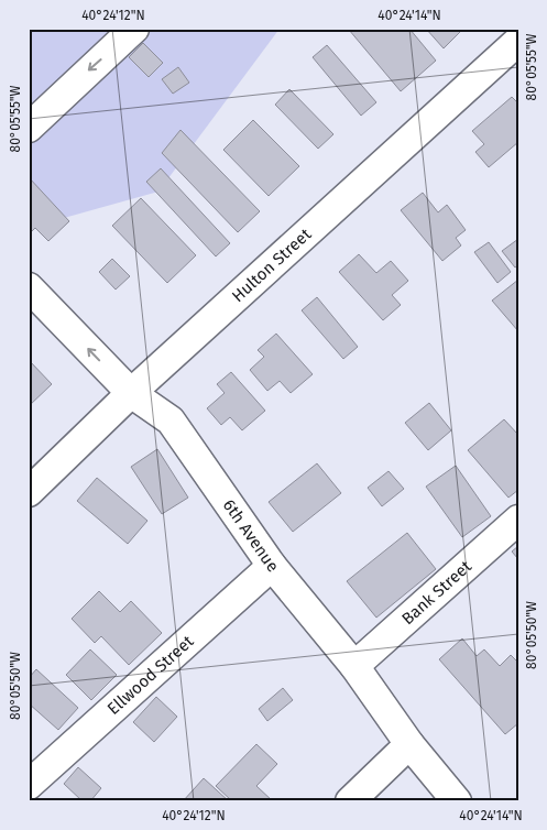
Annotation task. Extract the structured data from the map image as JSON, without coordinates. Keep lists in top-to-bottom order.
{
  "streets": {
    "street": [
      "Hulton Street",
      "6th Avenue",
      "Bank Street",
      "Ellwood Street"
    ]
  },
  "crossings": [
    ["Hulton Street", "6th Avenue"],
    ["6th Avenue", "Bank Street"],
    ["6th Avenue", "Ellwood Street"]
  ],
  "coordinates": [
    "40°24'12\"N",
    "40°24'14\"N",
    "80°05'55\"W",
    "80°05'50\"W"
  ]
}
